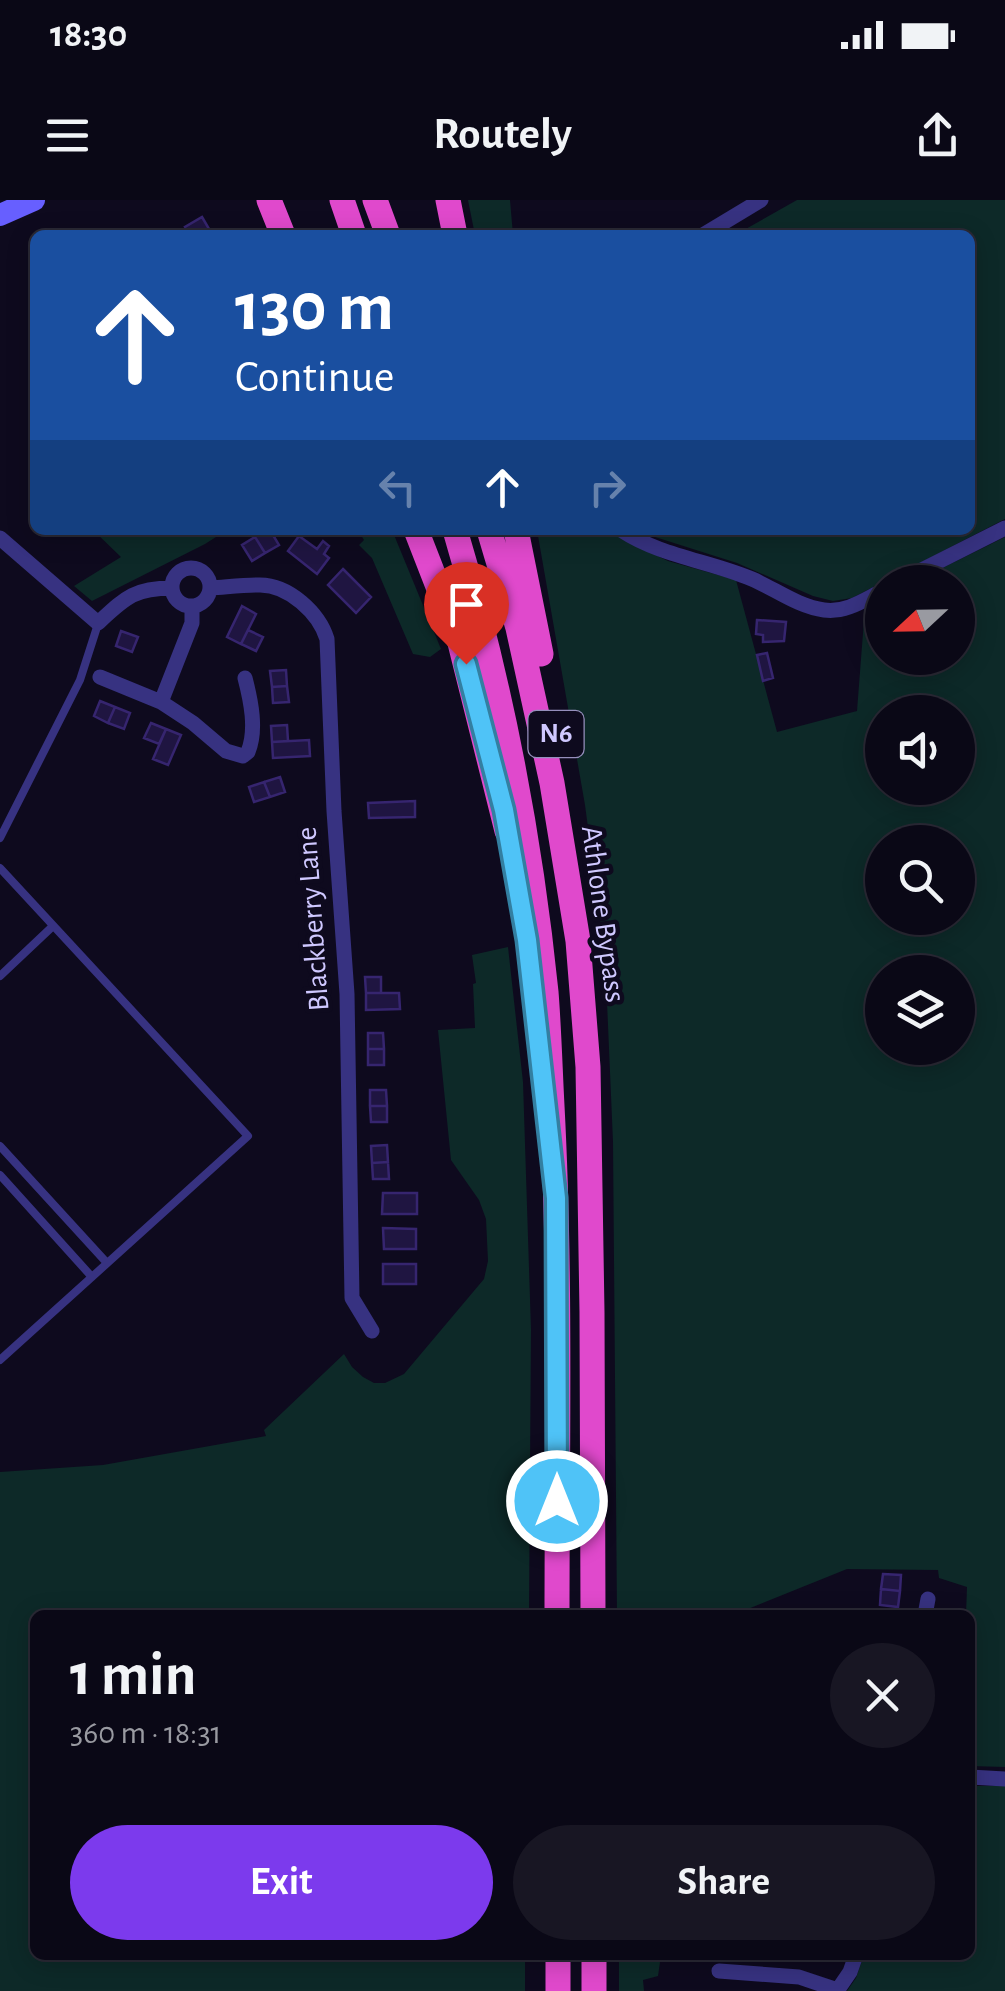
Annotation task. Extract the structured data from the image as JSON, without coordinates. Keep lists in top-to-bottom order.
{
  "streets": {
    "highway": ["N6", "Athlone Bypass"],
    "street": ["Blackberry Lane"]
  },
  "crossings": [
    ["N6", "Athlone Bypass"]
  ],
  "north": "left",
  "page": {
    "status": "18:30",
    "header": "Routely",
    "turn": ["130 m", "Continue"],
    "heading": ["1 min", "360 m · 18:31"],
    "buttons": ["Exit", "Share"]
  }
}
